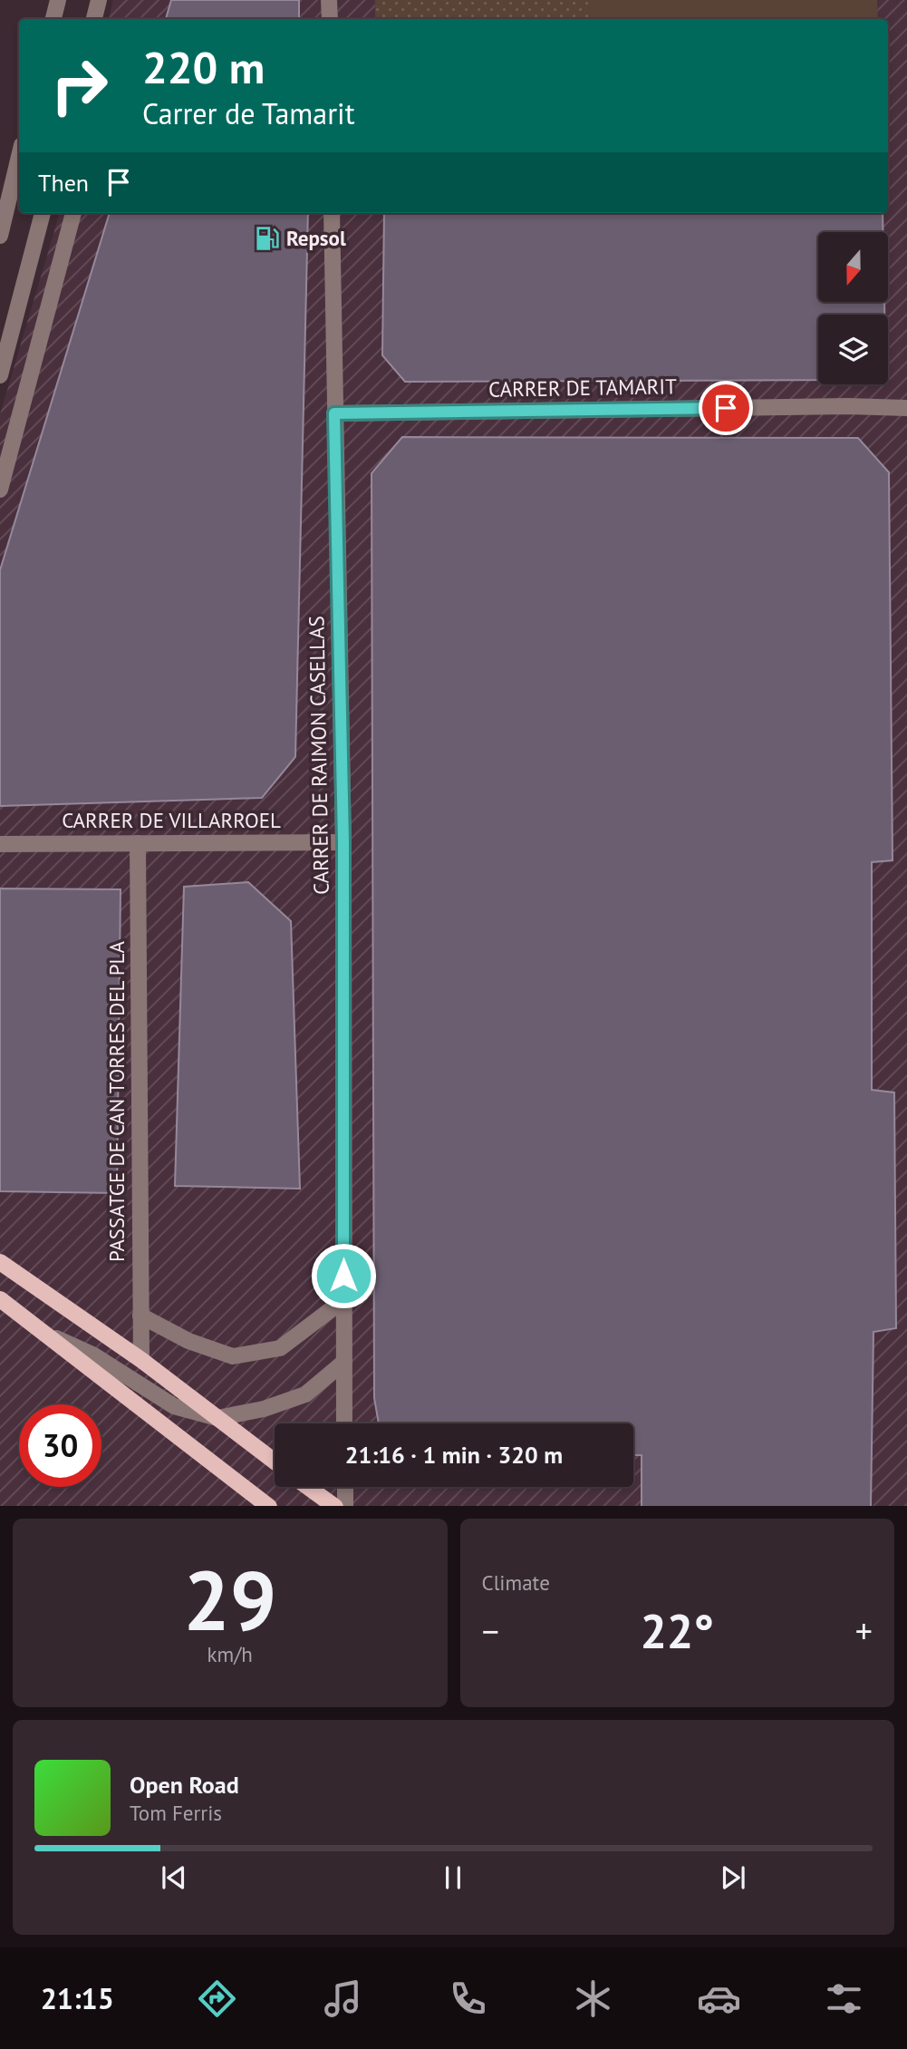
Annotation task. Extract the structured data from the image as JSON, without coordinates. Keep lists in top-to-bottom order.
{
  "streets": {
    "street": [
      "CARRER DE TAMARIT",
      "CARRER DE RAIMON CASELLAS",
      "CARRER DE VILLARROEL",
      "PASSATGE DE CAN TORRES DEL PLA"
    ]
  },
  "crossings": [
    ["CARRER DE TAMARIT", "CARRER DE RAIMON CASELLAS"],
    ["CARRER DE RAIMON CASELLAS", "CARRER DE VILLARROEL"],
    ["CARRER DE VILLARROEL", "PASSATGE DE CAN TORRES DEL PLA"]
  ],
  "places": {
    "fuel station": ["Repsol"]
  },
  "north": "bottom",
  "page": {
    "turn": ["220 m", "Carrer de Tamarit"],
    "then": "Then",
    "limit": "30",
    "trip": "21:16 · 1 min · 320 m",
    "tile": [
      ["29", "km/h"],
      "Climate"
    ],
    "heat": ["−", "22°", "+"],
    "song": ["Open Road", "Tom Ferris"],
    "tabs": "21:15"
  }
}
